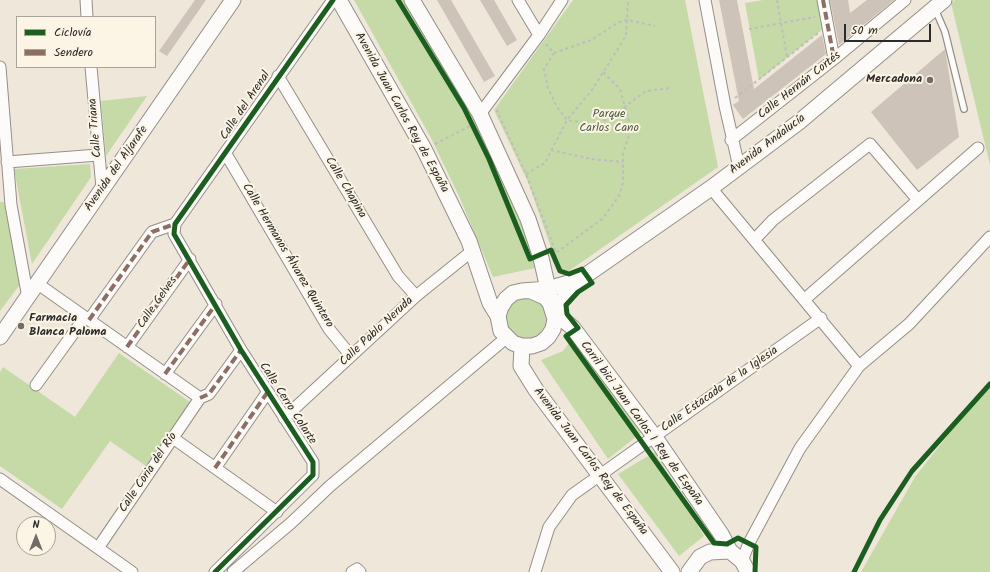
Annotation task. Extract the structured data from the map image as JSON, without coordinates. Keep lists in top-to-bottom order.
{
  "streets": {
    "street": [
      "Calle Hernán Cortés",
      "Calle del Arenal",
      "Avenida Juan Carlos Rey de España",
      "Calle Triana",
      "Avenida Andalucía",
      "Avenida del Aljarafe",
      "Calle Chapina",
      "Calle Hermanos Álvarez Quintero",
      "Calle Gelves",
      "Calle Pablo Neruda",
      "Calle Estacada de la Iglesia",
      "Calle Cerro Colarte",
      "Calle Coria del Río"
    ],
    "cycle path": ["Carril bici Juan Carlos I Rey de España"]
  },
  "crossings": [
    ["Calle del Arenal", "Calle Chapina"],
    ["Calle del Arenal", "Calle Hermanos Álvarez Quintero"],
    ["Calle del Arenal", "Calle Cerro Colarte"],
    ["Avenida Juan Carlos Rey de España", "Calle Pablo Neruda"],
    ["Avenida Juan Carlos Rey de España", "Calle Estacada de la Iglesia"],
    ["Calle Triana", "Avenida del Aljarafe"],
    ["Calle Chapina", "Calle Pablo Neruda"],
    ["Calle Hermanos Álvarez Quintero", "Calle Pablo Neruda"],
    ["Calle Gelves", "Calle Cerro Colarte"],
    ["Calle Pablo Neruda", "Calle Cerro Colarte"],
    ["Calle Cerro Colarte", "Calle Coria del Río"]
  ],
  "parks": ["Parque Carlos Cano"],
  "places": ["Mercadona", "Farmacia Blanca Paloma"],
  "legend": ["Ciclovía", "Sendero"],
  "scale_bar": "50 m",
  "north": "top"
}
